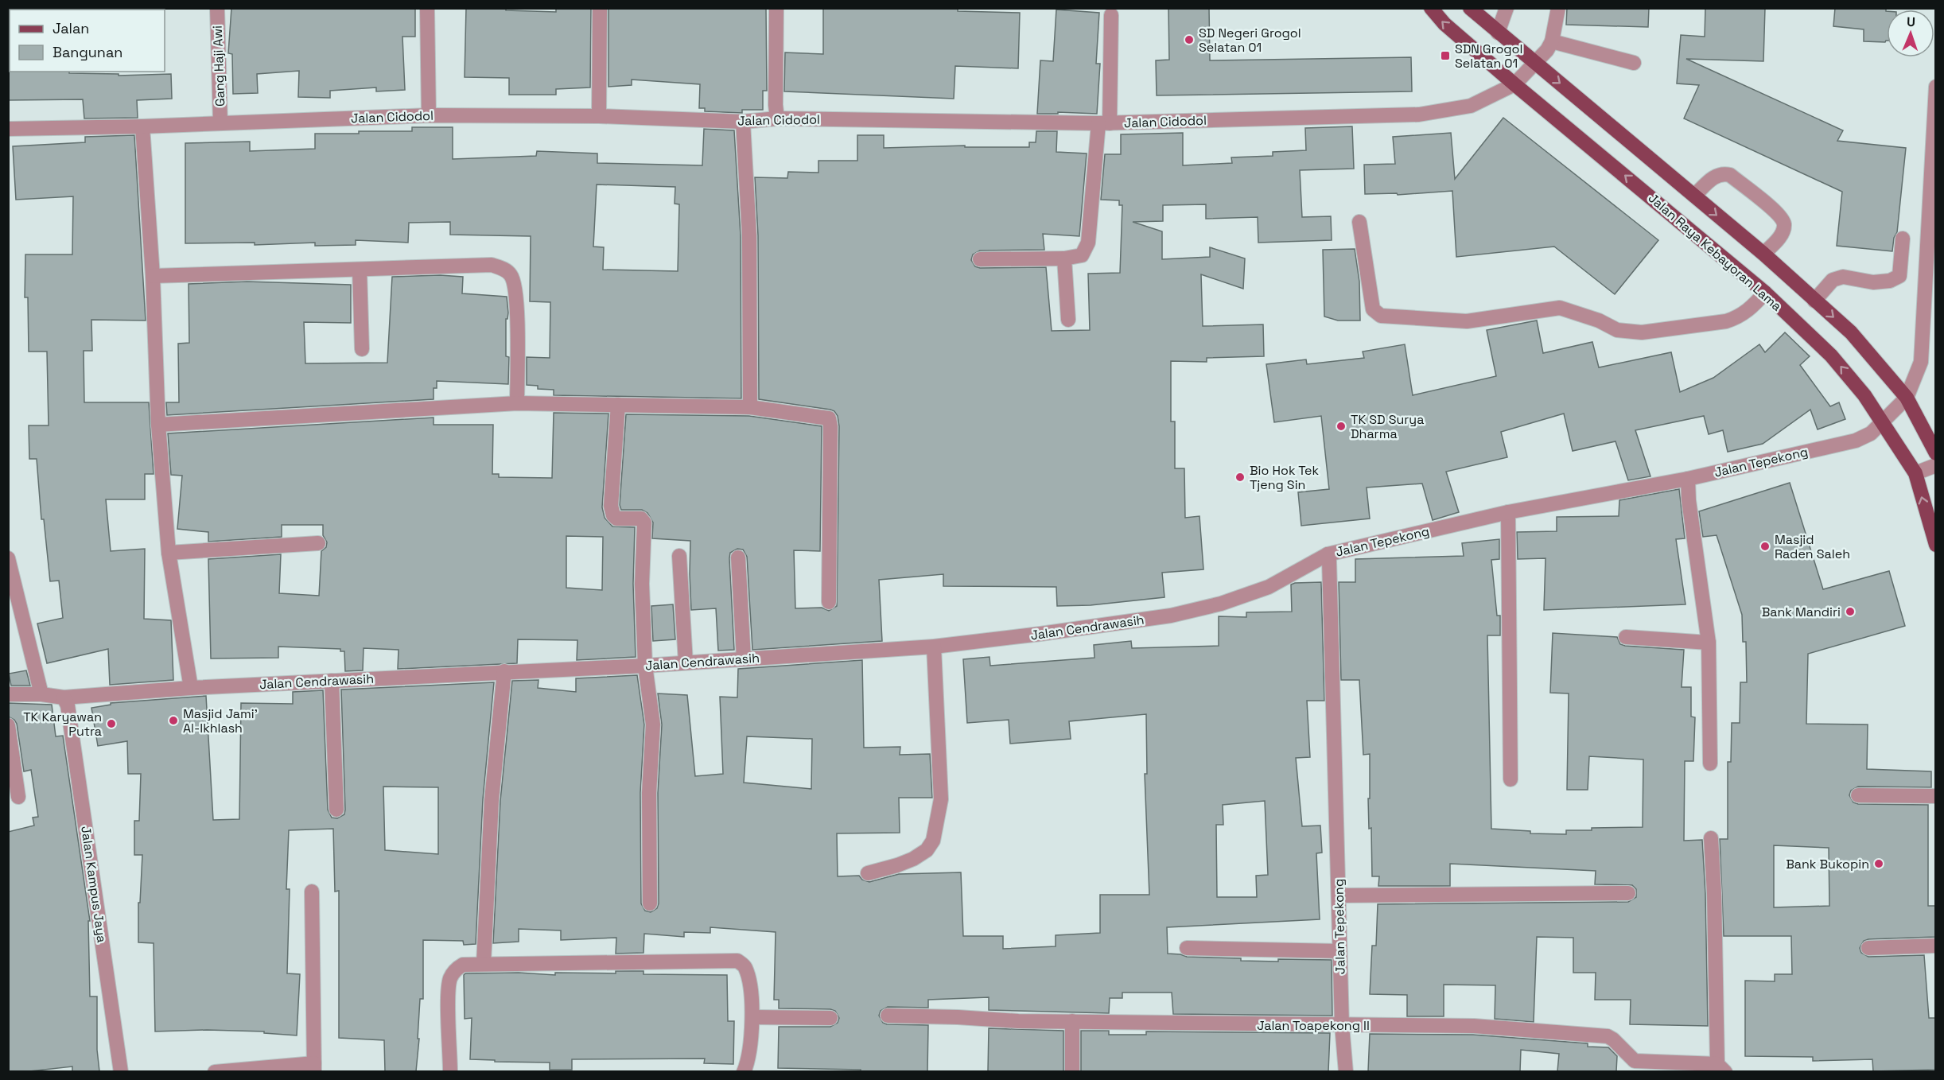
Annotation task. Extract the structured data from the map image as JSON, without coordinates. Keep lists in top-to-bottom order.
{
  "streets": {
    "main road": ["Jalan Raya Kebayoran Lama"],
    "street": [
      "Gang Haji Awi",
      "Jalan Cidodol",
      "Jalan Tepekong",
      "Jalan Cendrawasih",
      "Jalan Kampus Jaya",
      "Jalan Toapekong II"
    ]
  },
  "crossings": [
    ["Gang Haji Awi", "Jalan Cidodol"],
    ["Jalan Cidodol", "Jalan Raya Kebayoran Lama"],
    ["Jalan Raya Kebayoran Lama", "Jalan Tepekong"],
    ["Jalan Tepekong", "Jalan Cendrawasih"],
    ["Jalan Tepekong", "Jalan Toapekong II"],
    ["Jalan Cendrawasih", "Jalan Kampus Jaya"]
  ],
  "places": {
    "other": [
      "SD Negeri Grogol Selatan 01",
      "TK SD Surya Dharma",
      "Bio Hok Tek Tjeng Sin",
      "Masjid Raden Saleh",
      "Bank Mandiri",
      "Masjid Jami' Al-Ikhlash",
      "TK Karyawan Putra",
      "Bank Bukopin"
    ],
    "transit": ["SDN Grogol Selatan 01"]
  },
  "legend": ["Jalan", "Bangunan"],
  "north": "top"
}
